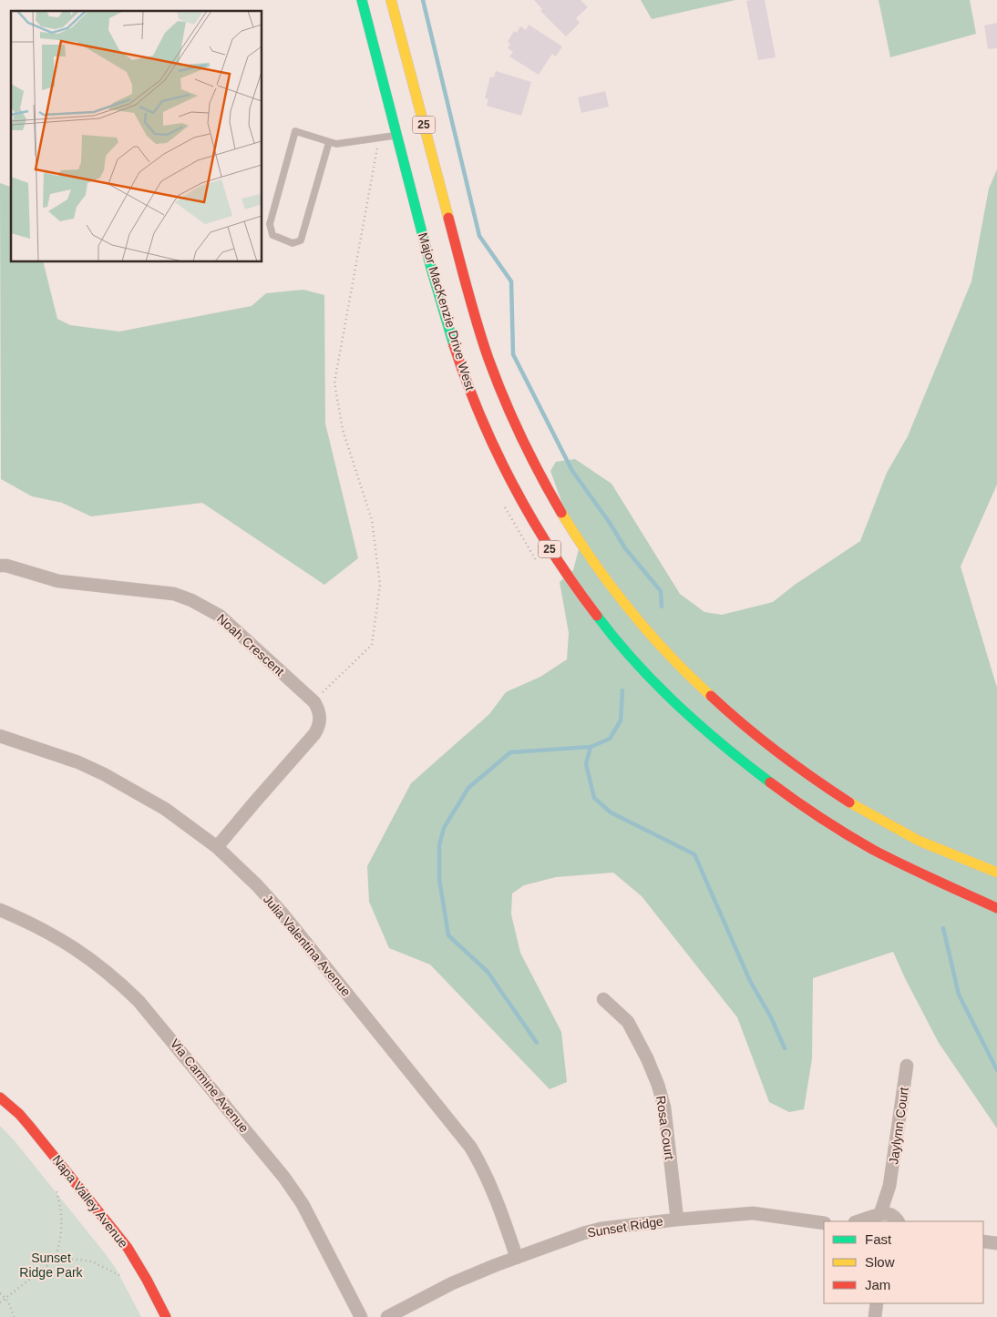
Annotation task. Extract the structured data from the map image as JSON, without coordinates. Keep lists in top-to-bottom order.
{
  "streets": {
    "main road": ["25", "Major MacKenzie Drive West", "Napa Valley Avenue"],
    "street": [
      "Noah Crescent",
      "Julia Valentina Avenue",
      "Via Carmine Avenue",
      "Jaylynn Court",
      "Rosa Court",
      "Sunset Ridge"
    ]
  },
  "crossings": [
    ["Noah Crescent", "Julia Valentina Avenue"],
    ["Julia Valentina Avenue", "Sunset Ridge"],
    ["Rosa Court", "Sunset Ridge"]
  ],
  "parks": ["Sunset Ridge Park"],
  "legend": ["Fast", "Slow", "Jam"]
}
